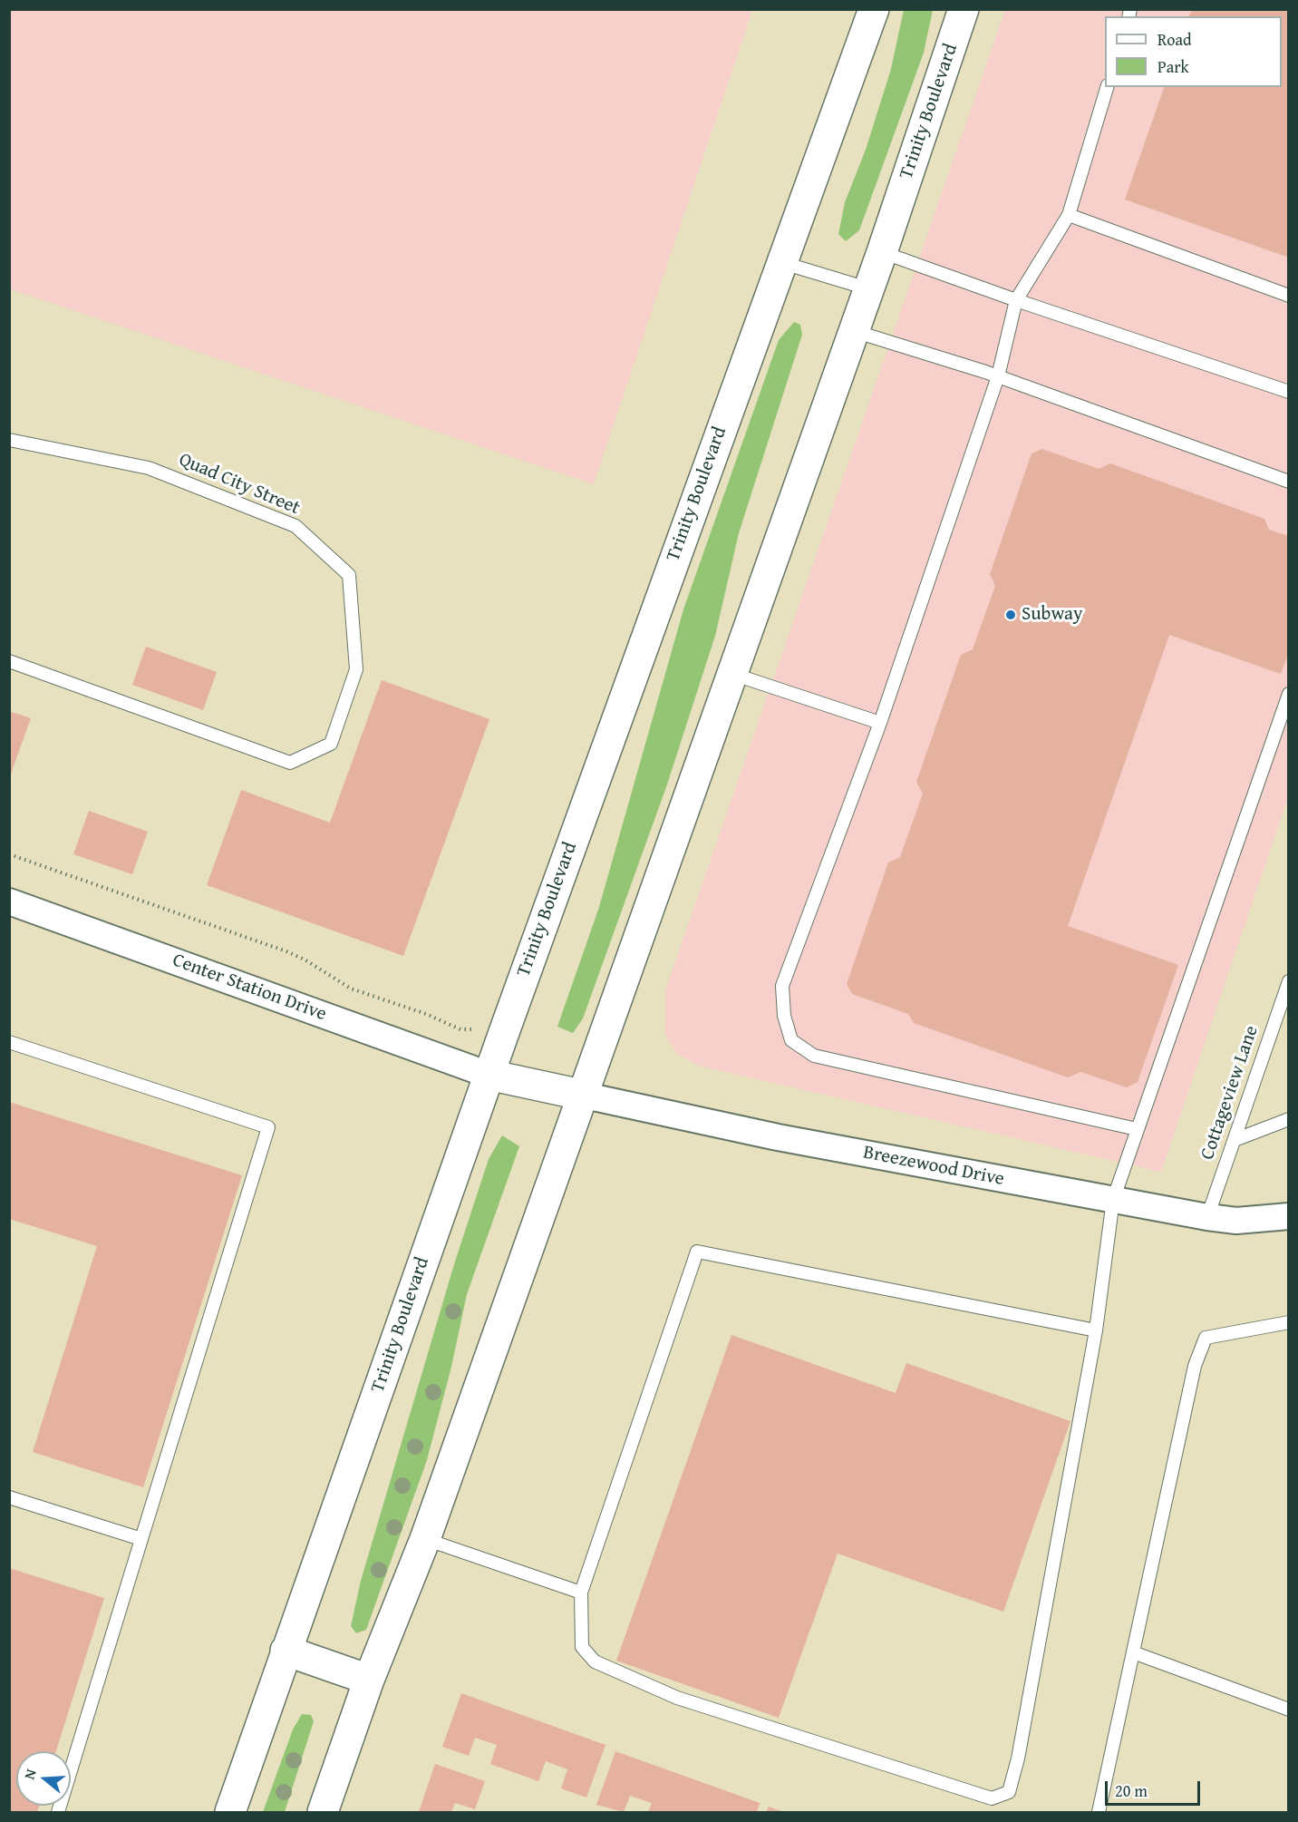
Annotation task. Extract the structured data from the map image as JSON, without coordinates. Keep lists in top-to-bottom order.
{
  "streets": {
    "main road": ["Trinity Boulevard"],
    "street": ["Center Station Drive", "Breezewood Drive"],
    "lane": ["Quad City Street", "Cottageview Lane"]
  },
  "crossings": [
    ["Trinity Boulevard", "Center Station Drive"],
    ["Trinity Boulevard", "Breezewood Drive"],
    ["Cottageview Lane", "Breezewood Drive"]
  ],
  "places": ["Subway"],
  "legend": ["Road", "Park"],
  "scale_bar": "20 m",
  "north": "left"
}
